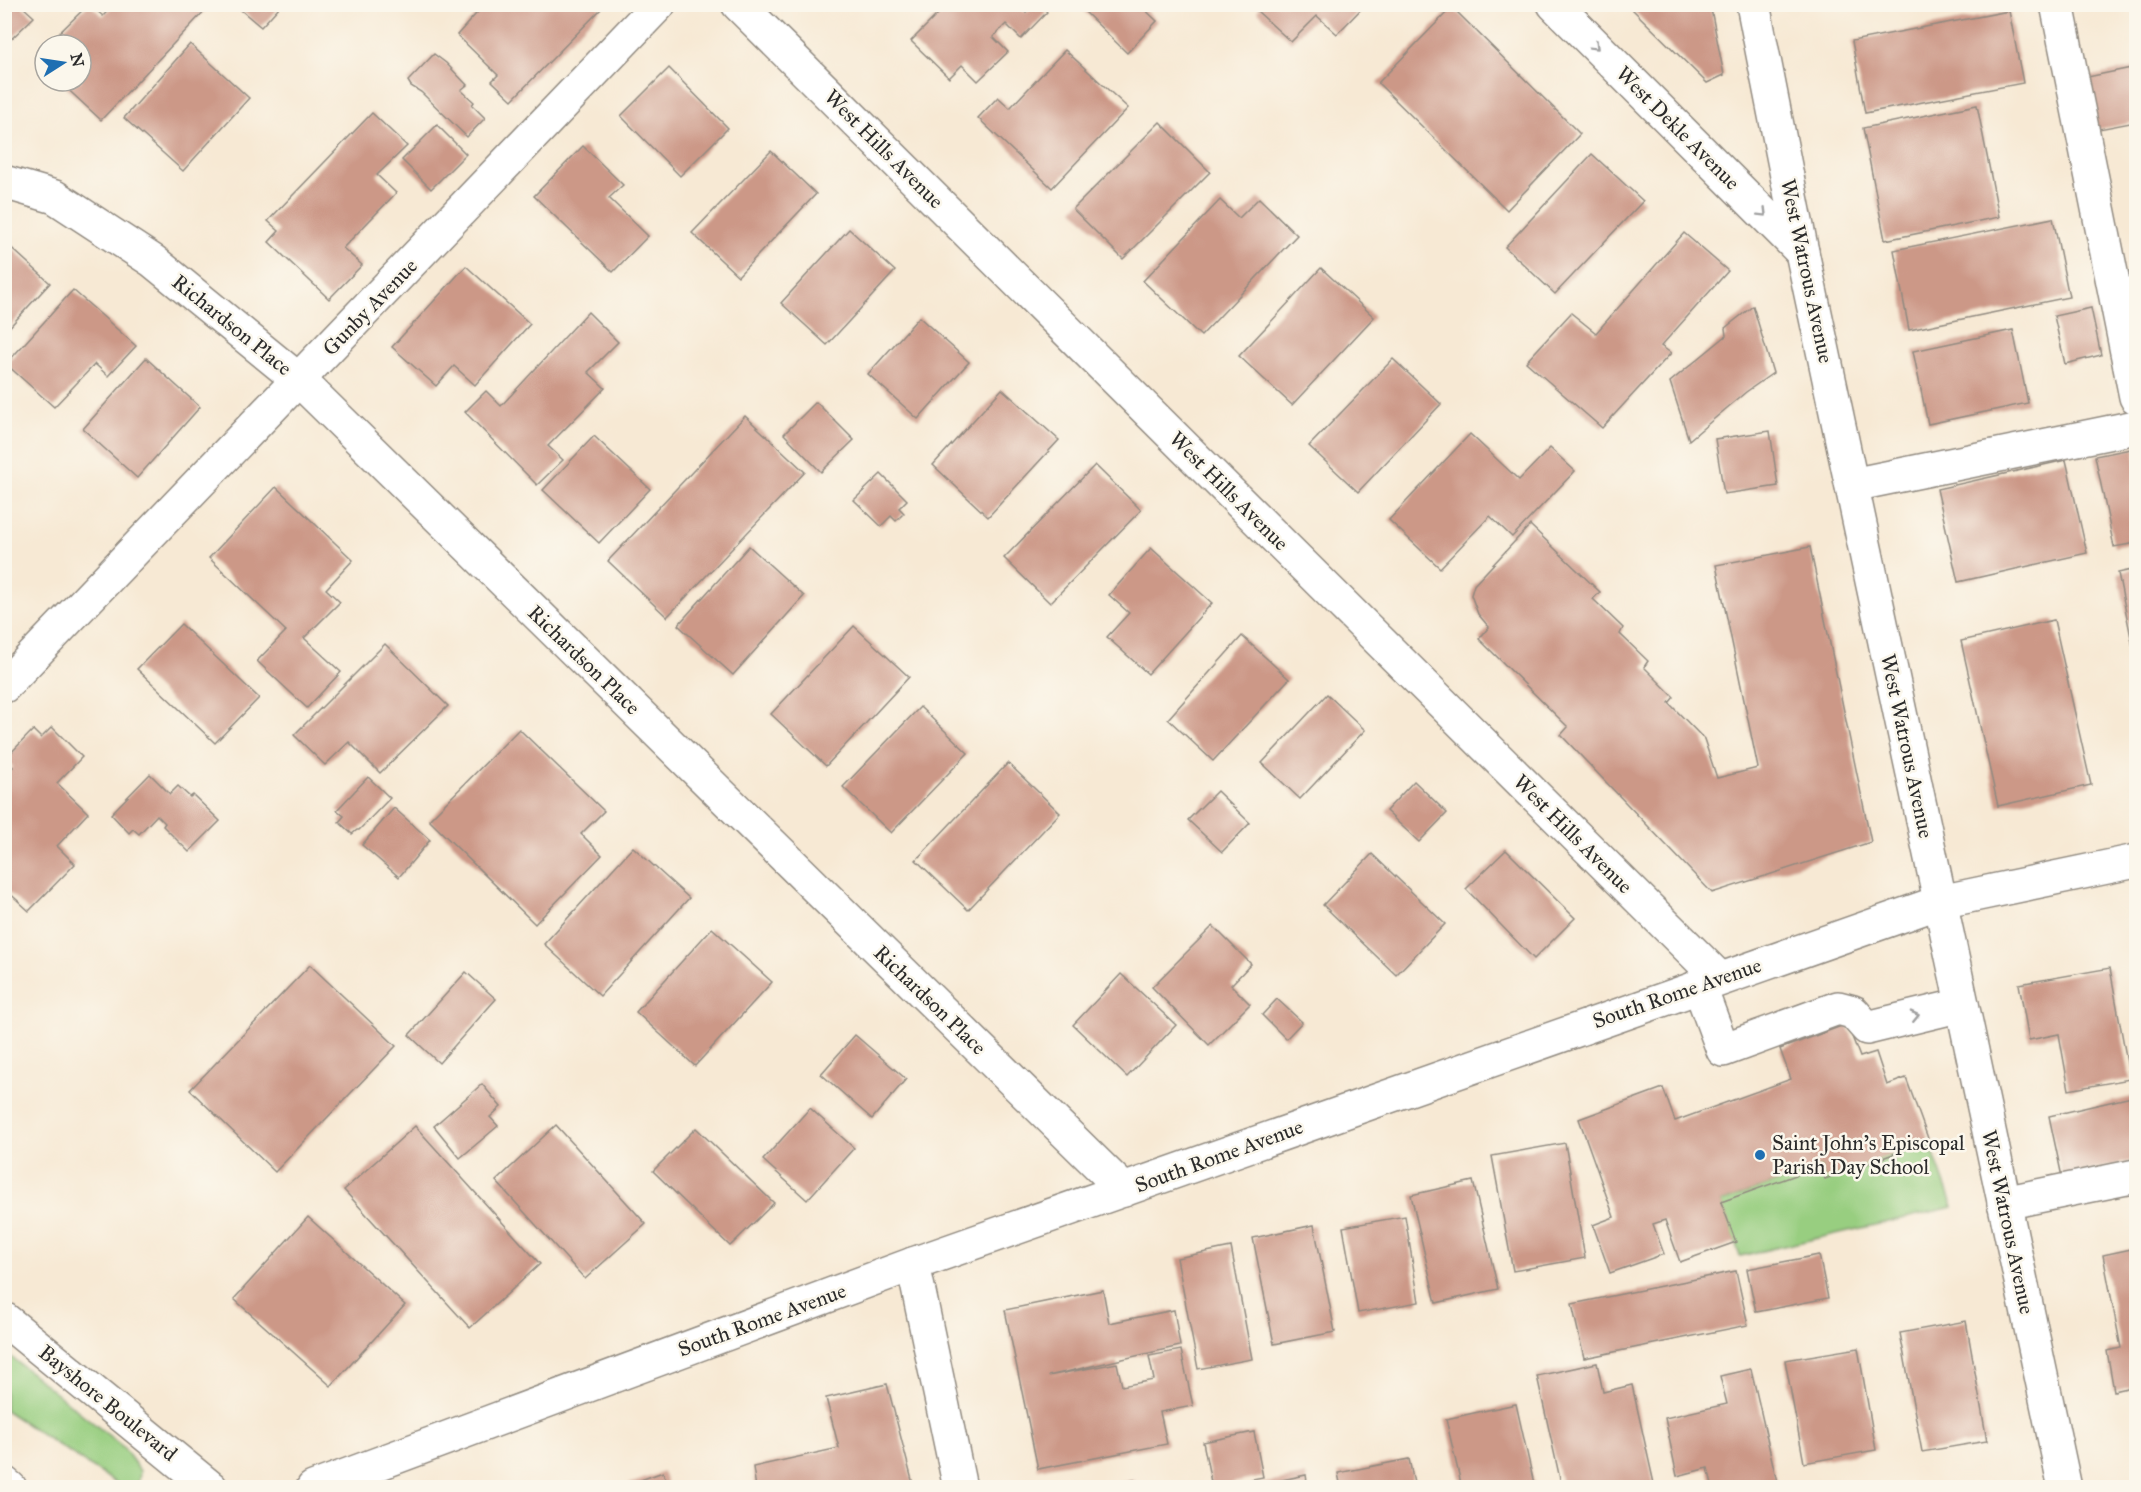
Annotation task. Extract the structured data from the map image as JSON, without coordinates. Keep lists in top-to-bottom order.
{
  "streets": {
    "street": [
      "West Dekle Avenue",
      "West Hills Avenue",
      "West Watrous Avenue",
      "Gunby Avenue",
      "Richardson Place",
      "South Rome Avenue",
      "Bayshore Boulevard"
    ]
  },
  "crossings": [
    ["West Dekle Avenue", "West Watrous Avenue"],
    ["West Hills Avenue", "South Rome Avenue"],
    ["West Watrous Avenue", "South Rome Avenue"],
    ["Gunby Avenue", "Richardson Place"],
    ["Richardson Place", "South Rome Avenue"]
  ],
  "one_way": ["West Dekle Avenue"],
  "places": ["Saint John's Episcopal Parish Day School"],
  "north": "right"
}
